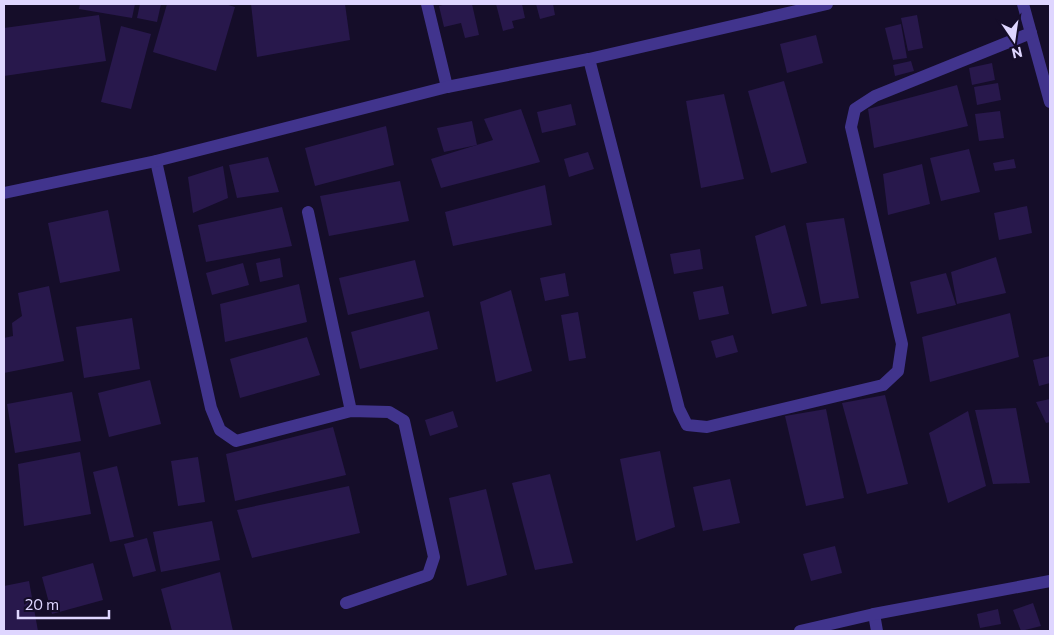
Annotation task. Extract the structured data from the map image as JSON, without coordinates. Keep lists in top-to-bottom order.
{
  "scale_bar": "20 m",
  "north": "bottom"
}
